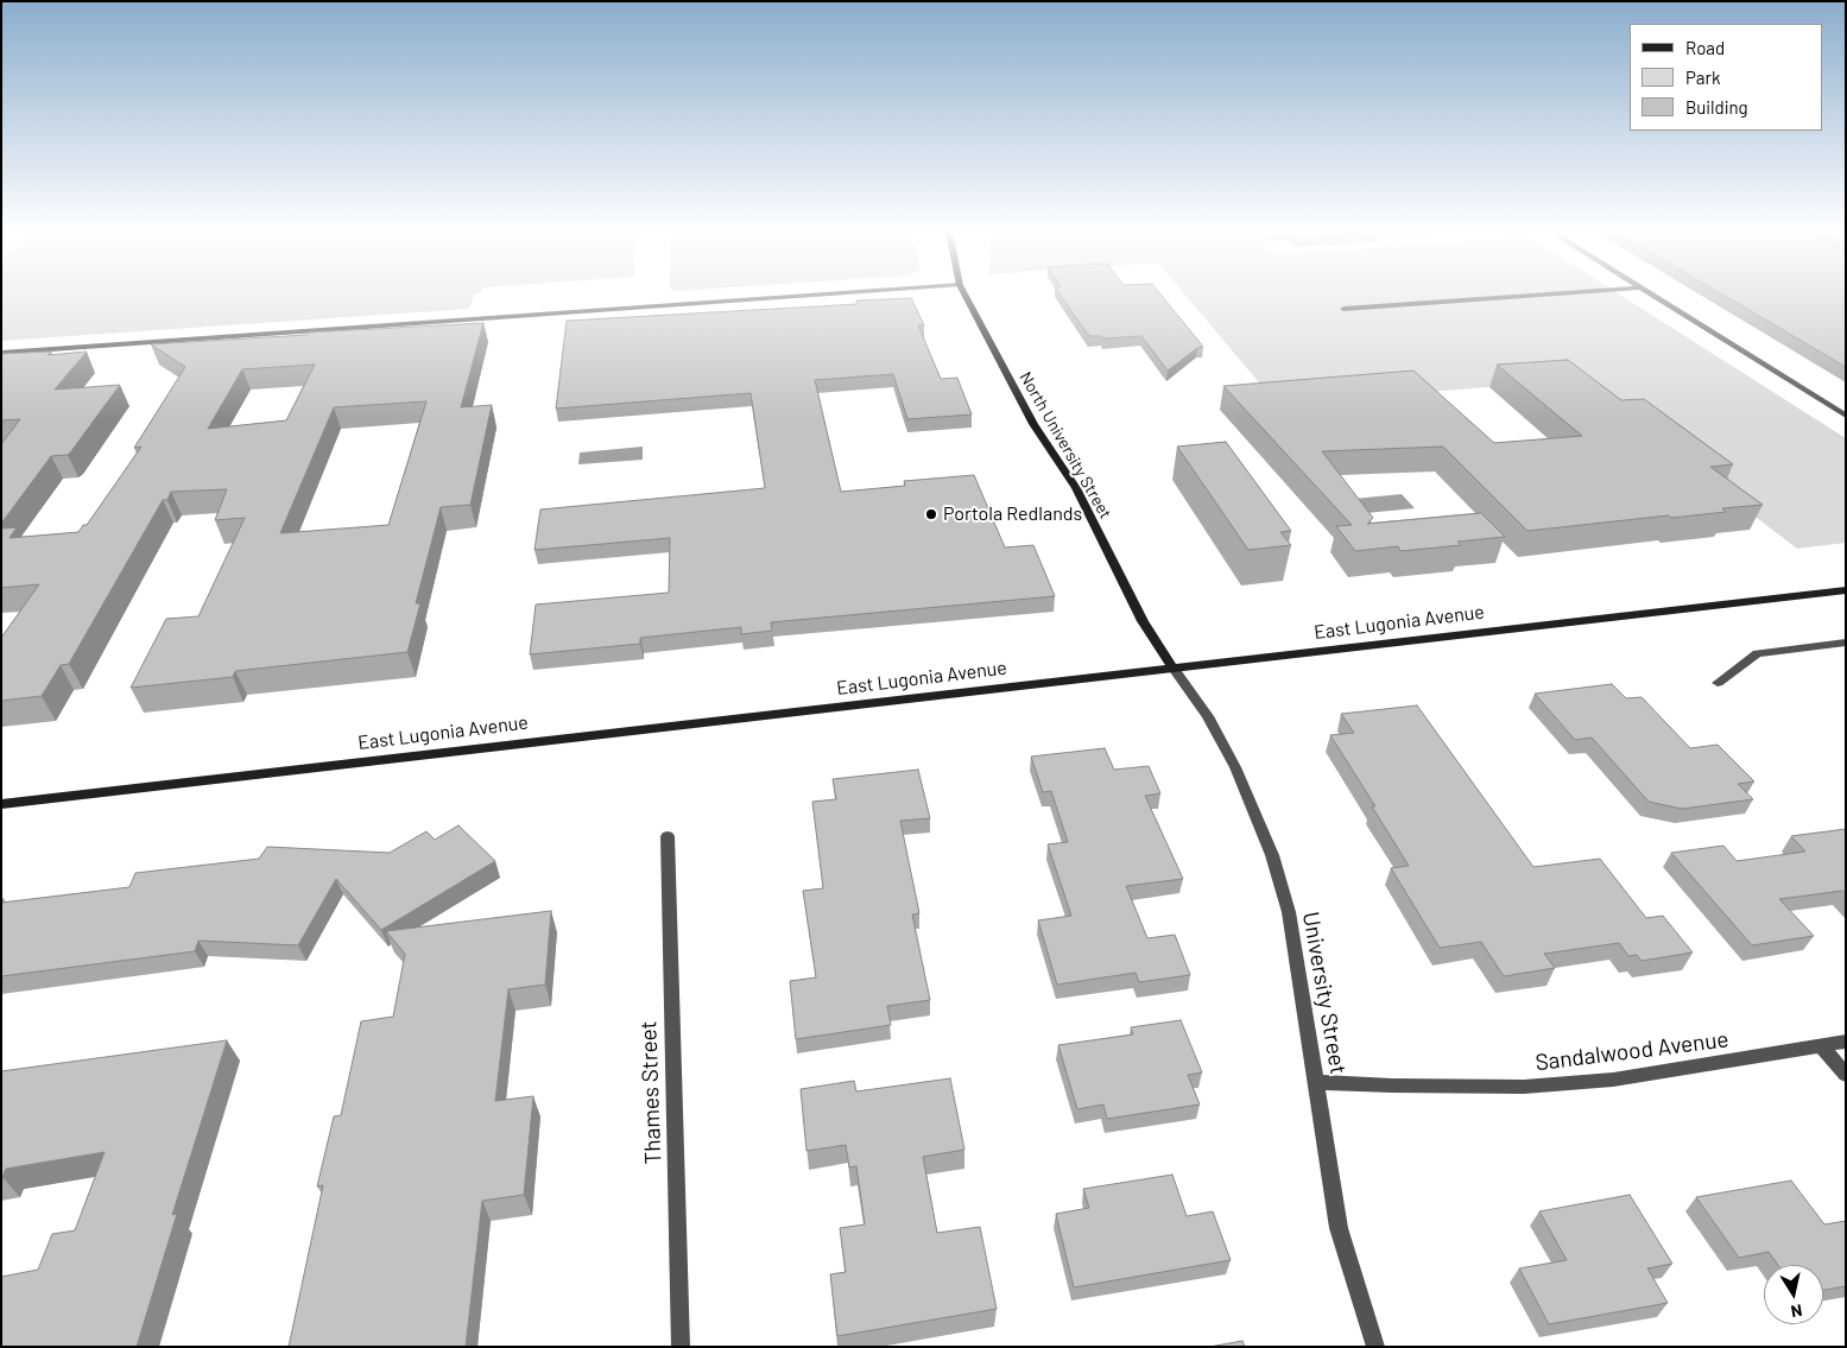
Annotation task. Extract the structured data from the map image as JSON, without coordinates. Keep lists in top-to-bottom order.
{
  "streets": {
    "main road": ["North University Street", "East Lugonia Avenue"],
    "street": ["University Street", "Sandalwood Avenue", "Thames Street"]
  },
  "crossings": [
    ["North University Street", "East Lugonia Avenue"],
    ["North University Street", "University Street"],
    ["East Lugonia Avenue", "University Street"],
    ["University Street", "Sandalwood Avenue"]
  ],
  "places": ["Portola Redlands"],
  "legend": ["Road", "Park", "Building"],
  "north": "bottom"
}
